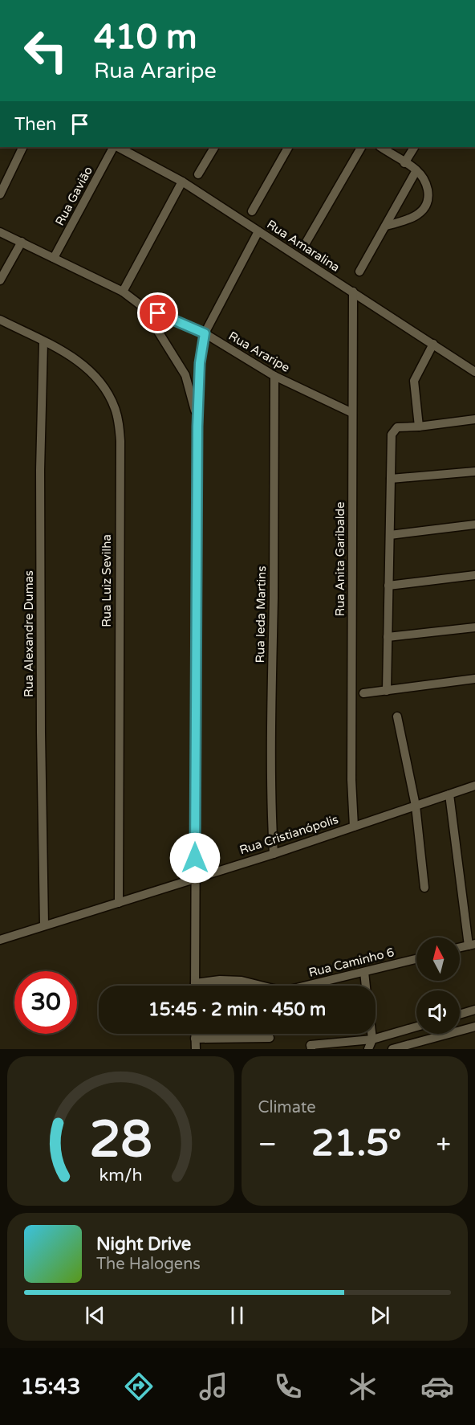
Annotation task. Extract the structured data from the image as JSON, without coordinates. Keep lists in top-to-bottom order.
{
  "streets": {
    "street": [
      "Rua Gavião",
      "Rua Amaralina",
      "Rua Araripe",
      "Rua Anita Garibalde",
      "Rua Luiz Sevilha",
      "Rua Ieda Martins",
      "Rua Alexandre Dumas",
      "Rua Cristianópolis",
      "Rua Caminho 6"
    ]
  },
  "crossings": [
    ["Rua Gavião", "Rua Araripe"],
    ["Rua Amaralina", "Rua Anita Garibalde"],
    ["Rua Araripe", "Rua Anita Garibalde"],
    ["Rua Araripe", "Rua Ieda Martins"],
    ["Rua Anita Garibalde", "Rua Cristianópolis"],
    ["Rua Luiz Sevilha", "Rua Alexandre Dumas"],
    ["Rua Luiz Sevilha", "Rua Cristianópolis"],
    ["Rua Ieda Martins", "Rua Cristianópolis"],
    ["Rua Alexandre Dumas", "Rua Cristianópolis"]
  ],
  "north": "top",
  "page": {
    "turn": ["410 m", "Rua Araripe"],
    "then": "Then",
    "limit": "30",
    "trip": "15:45 · 2 min · 450 m",
    "tile": "Climate",
    "heat": ["−", "21.5°", "+"],
    "song": ["Night Drive", "The Halogens"],
    "tabs": "15:43",
    "gauge": ["28", "km/h"]
  }
}
